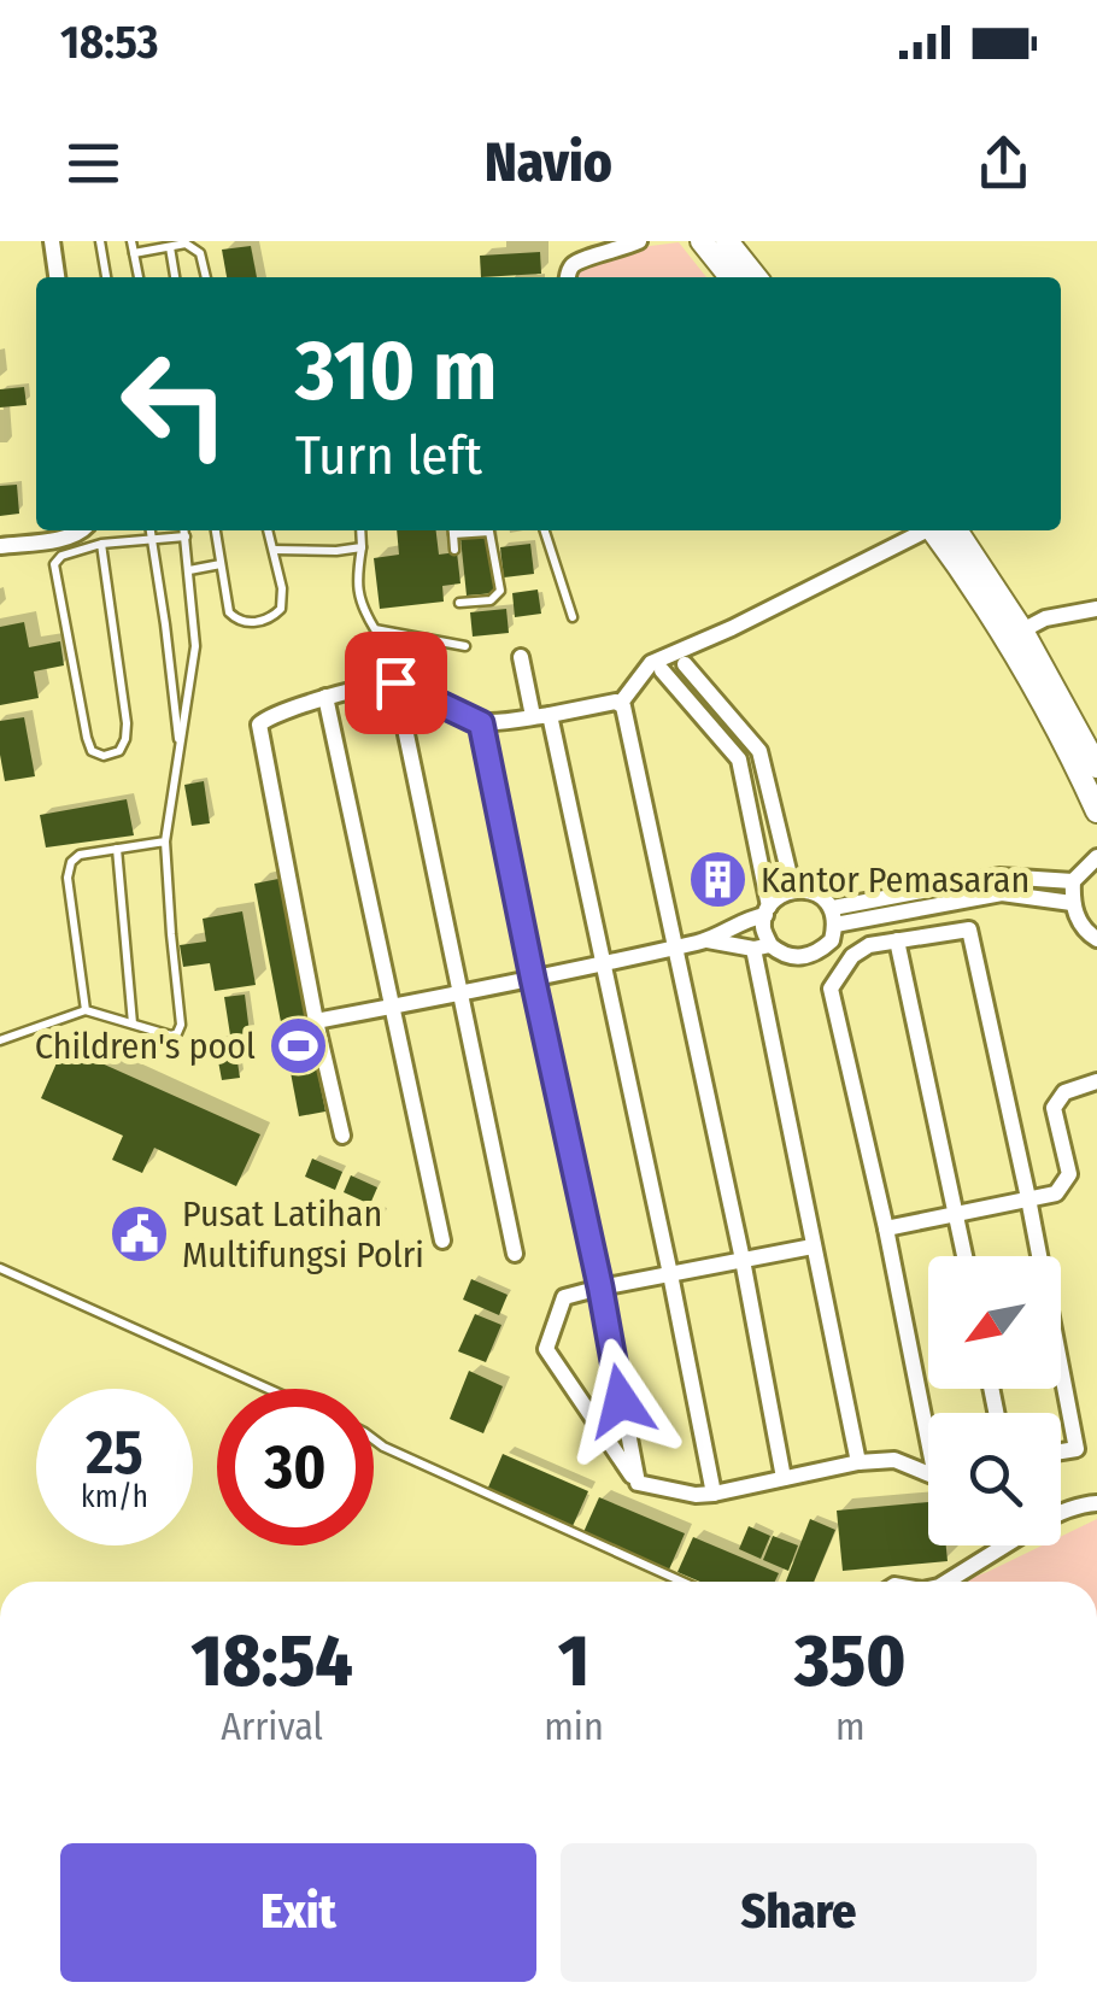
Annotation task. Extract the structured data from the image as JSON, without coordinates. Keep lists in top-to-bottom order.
{
  "places": {
    "building": ["Kantor Pemasaran"],
    "sports": ["Children's pool"],
    "public building": ["Pusat Latihan Multifungsi Polri"]
  },
  "north": "bottom left",
  "page": {
    "status": "18:53",
    "header": "Navio",
    "turn": ["310 m", "Turn left"],
    "speed": "25 km/h",
    "limit": "30",
    "eta": [
      "18:54",
      "Arrival",
      "1",
      "min",
      "350",
      "m"
    ],
    "buttons": ["Exit", "Share"]
  }
}
